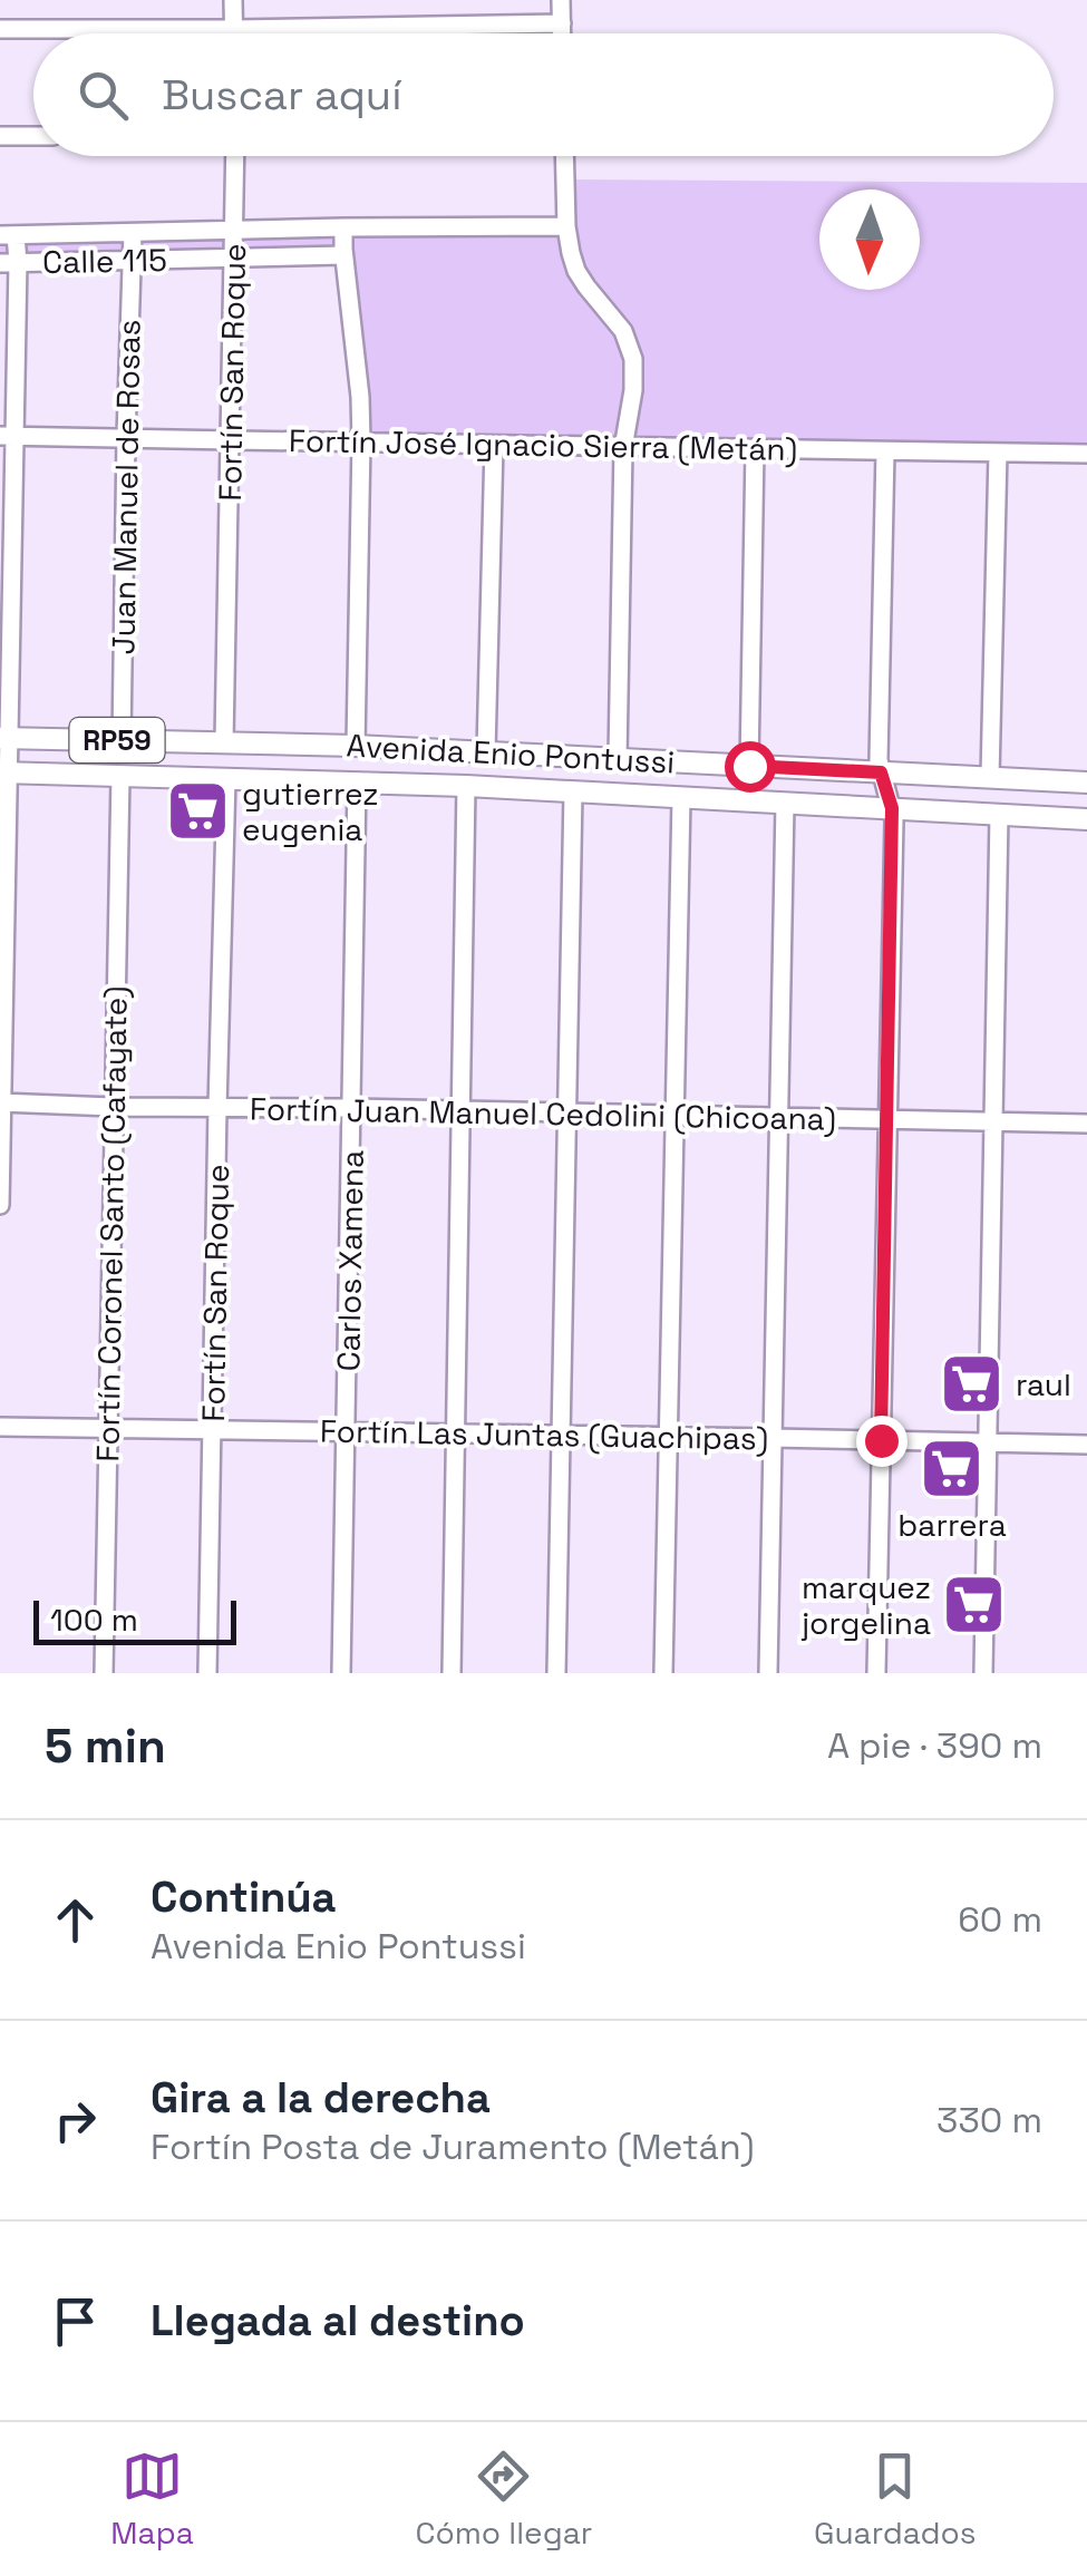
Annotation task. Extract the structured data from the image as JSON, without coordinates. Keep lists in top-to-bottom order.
{
  "streets": {
    "main road": ["RP59", "Avenida Enio Pontussi"],
    "street": [
      "Calle 115",
      "Fortín San Roque",
      "Fortín José Ignacio Sierra (Metán)",
      "Juan Manuel de Rosas",
      "Fortín Juan Manuel Cedolini (Chicoana)",
      "Fortín Coronel Santo (Cafayate)",
      "Carlos Xamena",
      "Fortín Las Juntas (Guachipas)"
    ]
  },
  "crossings": [
    ["Calle 115", "Fortín San Roque"],
    ["Calle 115", "Juan Manuel de Rosas"],
    ["Fortín San Roque", "Fortín José Ignacio Sierra (Metán)"],
    ["Fortín San Roque", "Avenida Enio Pontussi"],
    ["Fortín San Roque", "Fortín Juan Manuel Cedolini (Chicoana)"],
    ["Fortín San Roque", "Fortín Las Juntas (Guachipas)"],
    ["Fortín José Ignacio Sierra (Metán)", "Juan Manuel de Rosas"],
    ["Juan Manuel de Rosas", "Avenida Enio Pontussi"],
    ["Avenida Enio Pontussi", "Fortín Coronel Santo (Cafayate)"],
    ["Avenida Enio Pontussi", "Carlos Xamena"],
    ["Fortín Juan Manuel Cedolini (Chicoana)", "Fortín Coronel Santo (Cafayate)"],
    ["Fortín Juan Manuel Cedolini (Chicoana)", "Carlos Xamena"],
    ["Fortín Coronel Santo (Cafayate)", "Fortín Las Juntas (Guachipas)"],
    ["Carlos Xamena", "Fortín Las Juntas (Guachipas)"]
  ],
  "places": {
    "supermarket": [
      "gutierrez eugenia",
      "raul",
      "barrera",
      "marquez jorgelina"
    ]
  },
  "scale_bar": "100 m",
  "north": "bottom",
  "page": {
    "search": "Buscar aquí",
    "scale": "100 m",
    "heading": ["5 min", "A pie · 390 m"],
    "list": [
      ["Continúa", "Avenida Enio Pontussi", "60 m"],
      ["Gira a la derecha", "Fortín Posta de Juramento (Metán)", "330 m"],
      "Llegada al destino"
    ],
    "nav": ["Mapa", "Cómo llegar", "Guardados"]
  }
}
